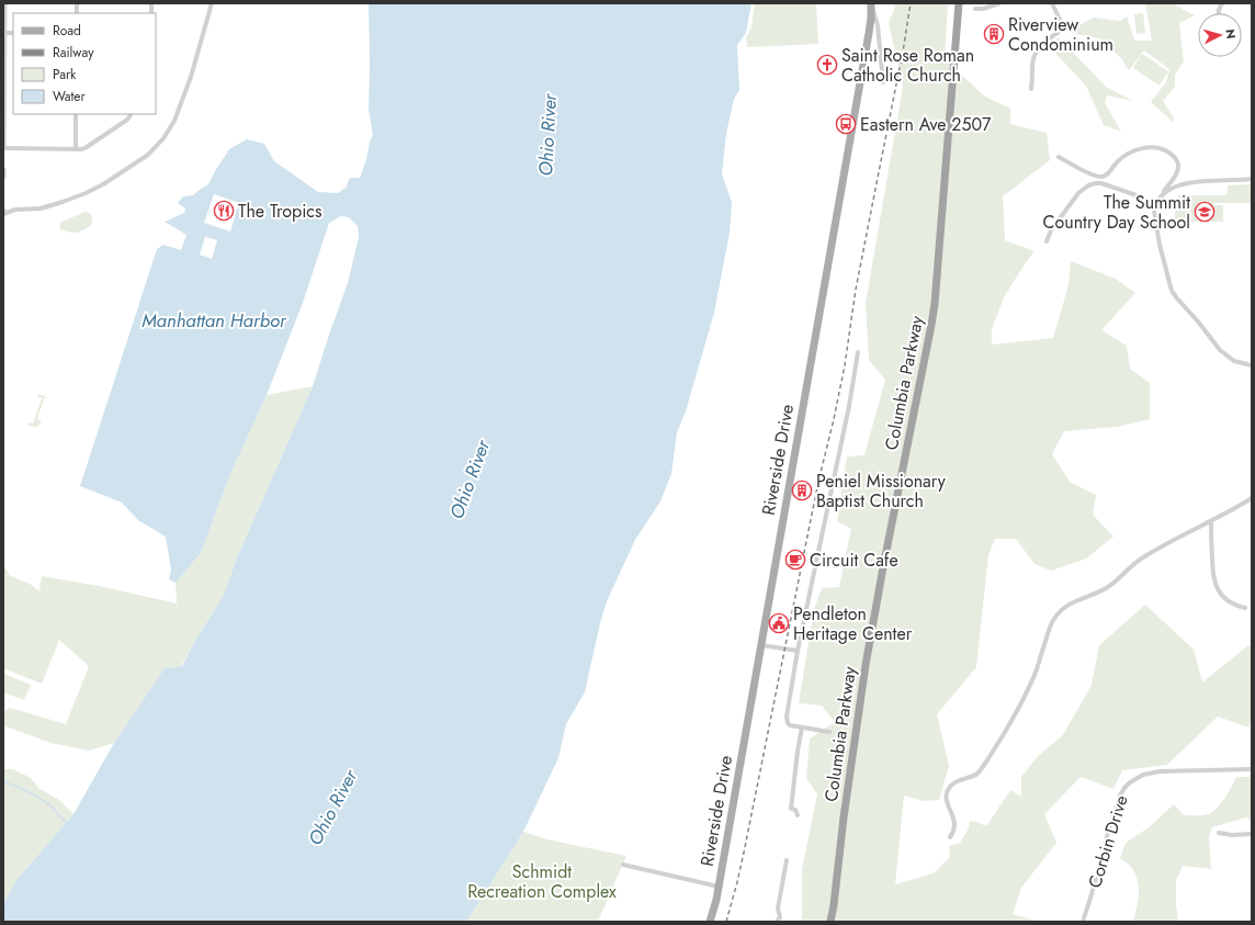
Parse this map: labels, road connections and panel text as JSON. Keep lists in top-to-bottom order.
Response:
{
  "streets": {
    "highway": ["Columbia Parkway"],
    "main road": ["Riverside Drive"],
    "street": ["Corbin Drive"]
  },
  "water": ["Ohio River", "Manhattan Harbor"],
  "parks": ["Schmidt Recreation Complex"],
  "places": {
    "building": ["Riverview Condominium", "Peniel Missionary Baptist Church"],
    "church": ["Saint Rose Roman Catholic Church"],
    "bus stop": ["Eastern Ave 2507"],
    "restaurant": ["The Tropics"],
    "school or university": ["The Summit Country Day School"],
    "cafe": ["Circuit Cafe"],
    "public building": ["Pendleton Heritage Center"]
  },
  "legend": [
    "Road",
    "Railway",
    "Park",
    "Water"
  ],
  "north": "right"
}
